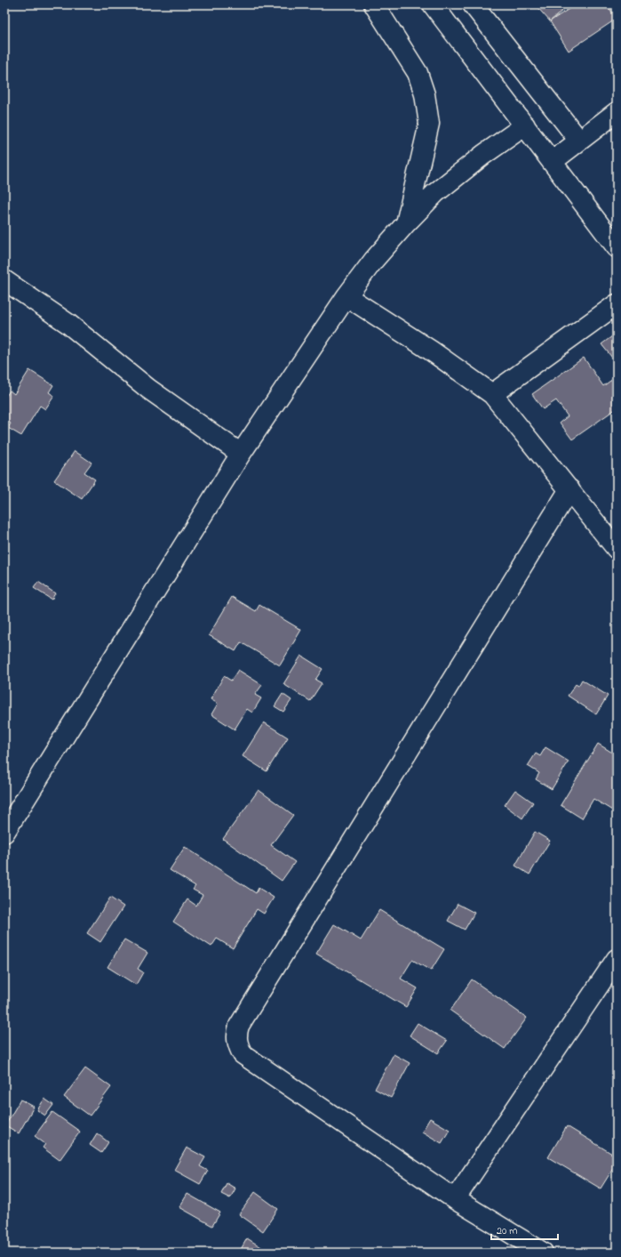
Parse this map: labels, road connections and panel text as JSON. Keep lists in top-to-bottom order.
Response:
{
  "scale_bar": "20 m"
}
